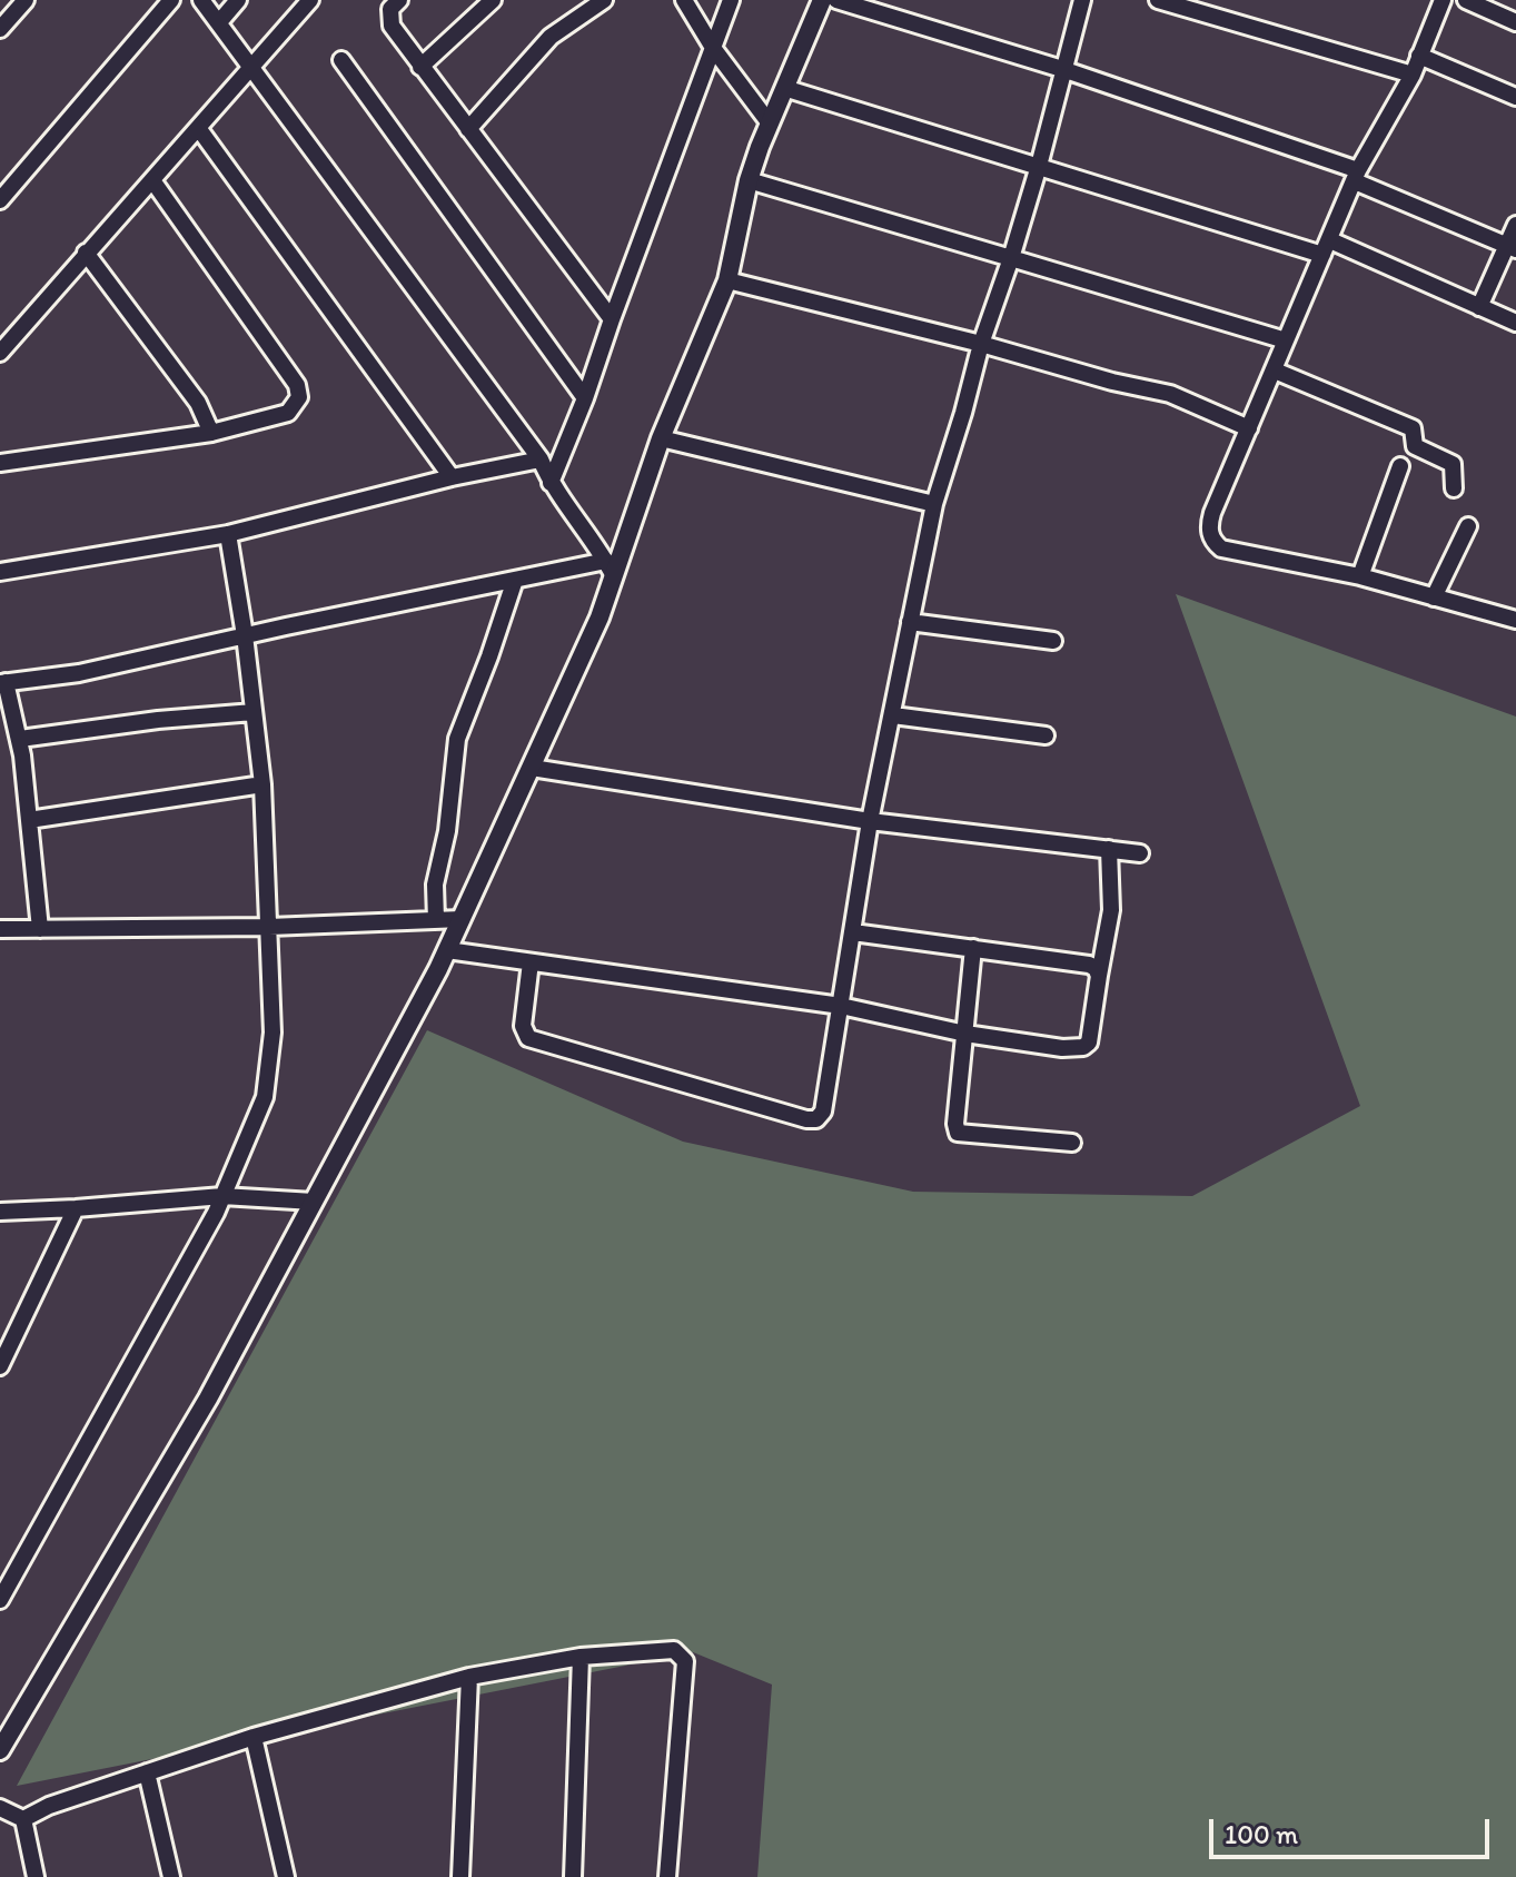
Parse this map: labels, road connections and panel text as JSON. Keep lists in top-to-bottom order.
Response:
{
  "scale_bar": "100 m"
}
